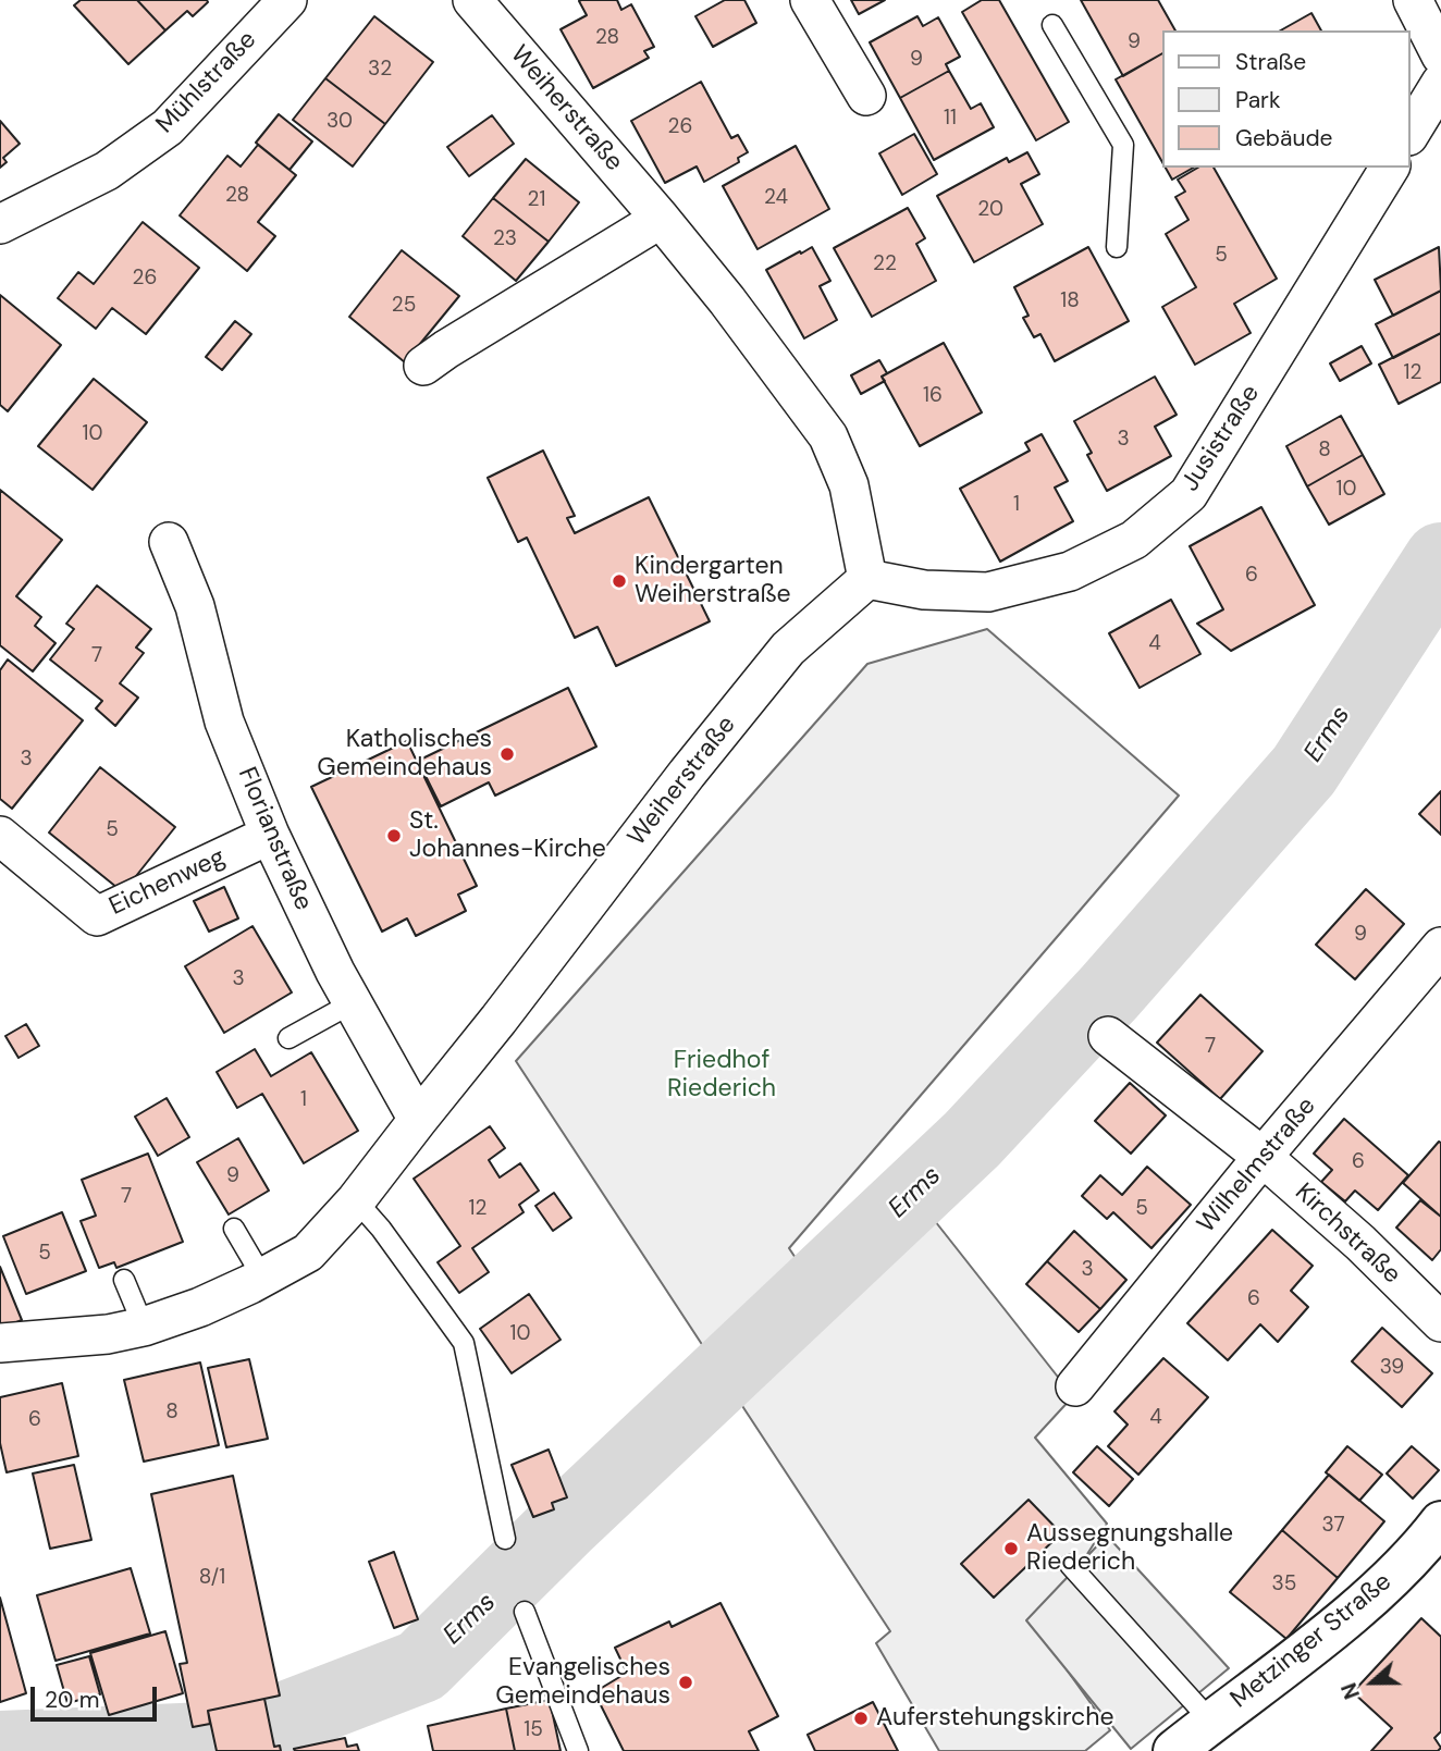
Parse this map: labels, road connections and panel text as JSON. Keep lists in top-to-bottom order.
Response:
{
  "streets": {
    "street": [
      "Mühlstraße",
      "Weiherstraße",
      "Jusistraße",
      "Florianstraße",
      "Eichenweg",
      "Wilhelmstraße",
      "Kirchstraße",
      "Metzinger Straße"
    ]
  },
  "crossings": [
    ["Weiherstraße", "Jusistraße"],
    ["Weiherstraße", "Florianstraße"],
    ["Florianstraße", "Eichenweg"],
    ["Wilhelmstraße", "Kirchstraße"]
  ],
  "water": ["Erms"],
  "parks": ["Friedhof Riederich"],
  "places": [
    "Kindergarten Weiherstraße",
    "Katholisches Gemeindehaus",
    "St. Johannes-Kirche",
    "Aussegnungshalle Riederich",
    "Evangelisches Gemeindehaus",
    "Auferstehungskirche"
  ],
  "house_numbers": [
    "28",
    "9",
    "9",
    "32",
    "11",
    "30",
    "26",
    "28",
    "24",
    "21",
    "20",
    "23",
    "5",
    "22",
    "26",
    "18",
    "25",
    "12",
    "16",
    "10",
    "3",
    "8",
    "10",
    "1",
    "6",
    "4",
    "7",
    "3",
    "5",
    "9",
    "3",
    "7",
    "1",
    "6",
    "9",
    "7",
    "12",
    "5",
    "5",
    "3",
    "6",
    "10",
    "39",
    "8",
    "4",
    "6",
    "37",
    "8/1",
    "35",
    "15"
  ],
  "legend": ["Straße", "Park", "Gebäude"],
  "scale_bar": "20 m",
  "north": "left"
}
